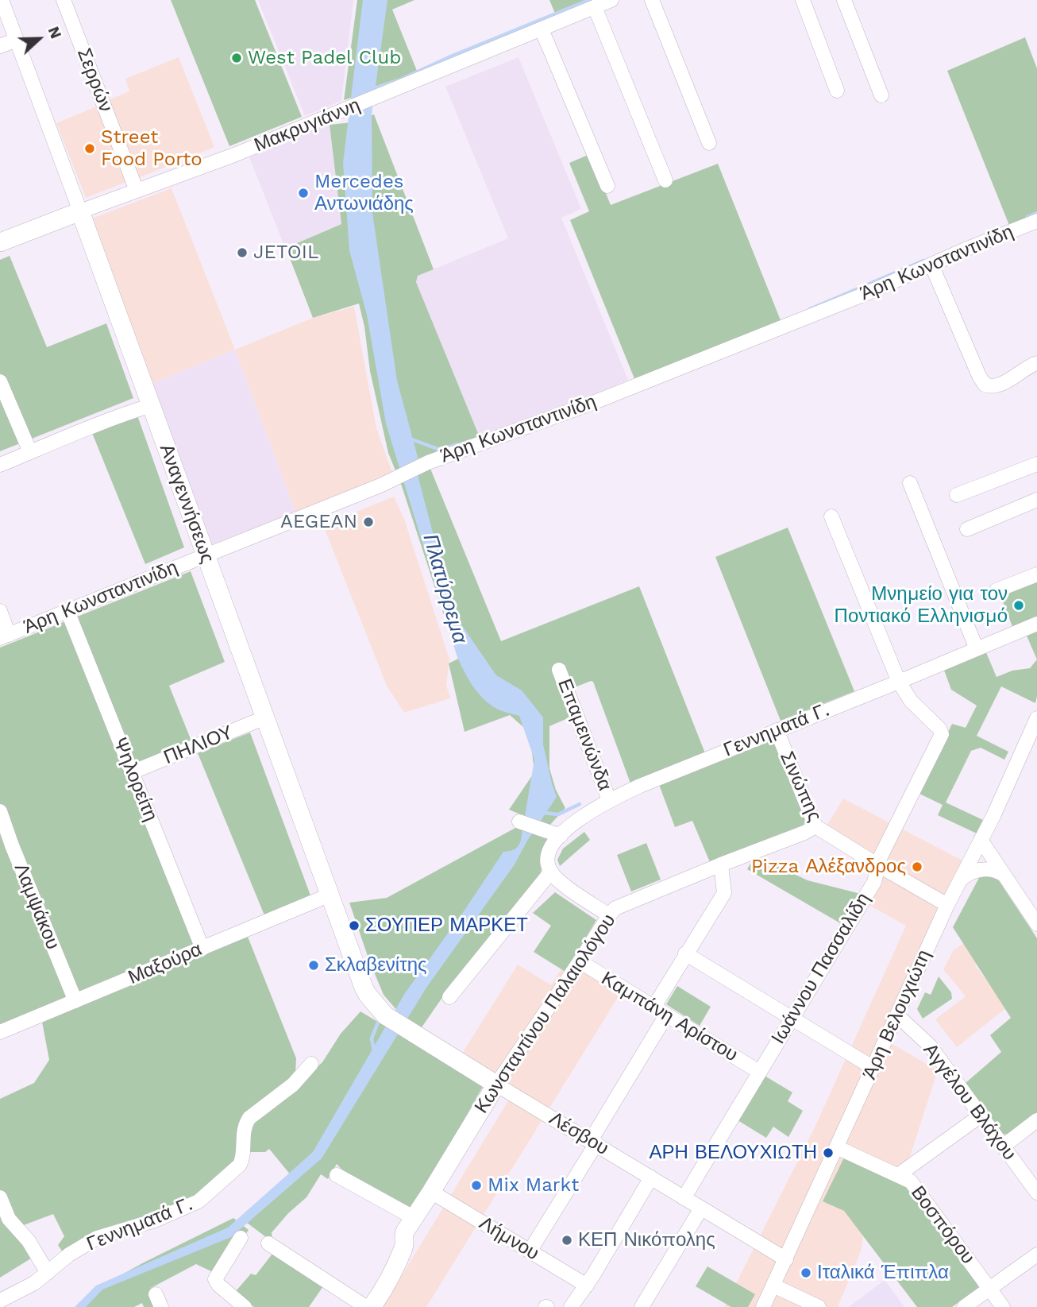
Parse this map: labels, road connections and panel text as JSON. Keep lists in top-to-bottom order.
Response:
{
  "streets": {
    "main road": [
      "Μακρυγιάννη",
      "Αναγεννήσεως",
      "Κωνσταντίνου Παλαιολόγου",
      "Λέσβου"
    ],
    "street": [
      "Σερρών",
      "Άρη Κωνσταντινίδη",
      "Γεννηματά Γ.",
      "Επαμεινώνδα",
      "ΠΗΛΙΟΥ",
      "Ψηλορείτη",
      "Σινώπης",
      "Λαμψάκου",
      "Μαξούρα",
      "Ιωάννου Πασσαλίδη",
      "Άρη Βελουχιώτη",
      "Καμπάνη Αρίστου",
      "Αγγέλου Βλάχου",
      "Βοσπόρου",
      "Λήμνου"
    ]
  },
  "crossings": [
    ["Σερρών", "Μακρυγιάννη"],
    ["Μακρυγιάννη", "Αναγεννήσεως"],
    ["Άρη Κωνσταντινίδη", "Αναγεννήσεως"],
    ["Άρη Κωνσταντινίδη", "Ψηλορείτη"],
    ["Αναγεννήσεως", "ΠΗΛΙΟΥ"],
    ["Αναγεννήσεως", "Μαξούρα"],
    ["Αναγεννήσεως", "Λέσβου"],
    ["Γεννηματά Γ.", "Επαμεινώνδα"],
    ["Γεννηματά Γ.", "Σινώπης"],
    ["Γεννηματά Γ.", "Ιωάννου Πασσαλίδη"],
    ["ΠΗΛΙΟΥ", "Ψηλορείτη"],
    ["Ψηλορείτη", "Μαξούρα"],
    ["Σινώπης", "Ιωάννου Πασσαλίδη"],
    ["Σινώπης", "Κωνσταντίνου Παλαιολόγου"],
    ["Σινώπης", "Άρη Βελουχιώτη"],
    ["Λαμψάκου", "Μαξούρα"],
    ["Ιωάννου Πασσαλίδη", "Καμπάνη Αρίστου"],
    ["Ιωάννου Πασσαλίδη", "Λέσβου"],
    ["Κωνσταντίνου Παλαιολόγου", "Καμπάνη Αρίστου"],
    ["Κωνσταντίνου Παλαιολόγου", "Λέσβου"],
    ["Κωνσταντίνου Παλαιολόγου", "Λήμνου"],
    ["Άρη Βελουχιώτη", "Αγγέλου Βλάχου"],
    ["Άρη Βελουχιώτη", "Λέσβου"],
    ["Άρη Βελουχιώτη", "Βοσπόρου"]
  ],
  "water": ["Πλατύρρεμα"],
  "places": [
    "West Padel Club",
    "Street Food Porto",
    "Mercedes Αντωνιάδης",
    "JETOIL",
    "AEGEAN",
    "Μνημείο για τον Ποντιακό Ελληνισμό",
    "Pizza Αλέξανδρος",
    "ΣΟΥΠΕΡ ΜΑΡΚΕΤ",
    "Σκλαβενίτης",
    "ΑΡΗ ΒΕΛΟΥΧΙΩΤΗ",
    "Mix Markt",
    "ΚΕΠ Νικόπολης",
    "Ιταλικά Έπιπλα"
  ],
  "north": "right"
}
